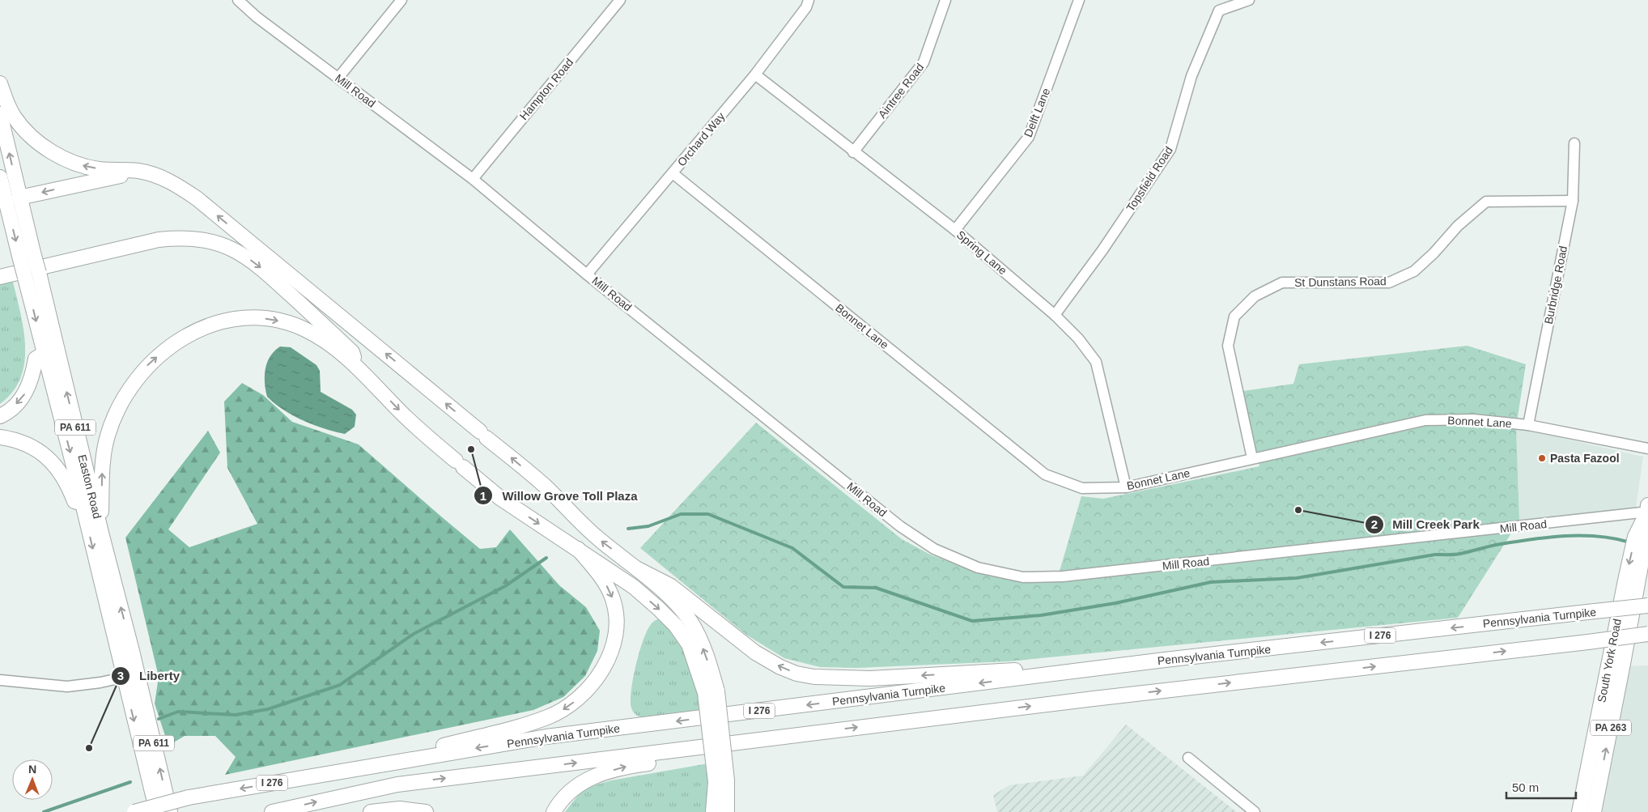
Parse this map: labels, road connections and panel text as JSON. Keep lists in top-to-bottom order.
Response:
{
  "streets": {
    "highway": [
      "PA 611",
      "Easton Road",
      "Pennsylvania Turnpike",
      "I 276",
      "South York Road",
      "PA 263"
    ],
    "street": [
      "Hampton Road",
      "Mill Road",
      "Aintree Road",
      "Delft Lane",
      "Orchard Way",
      "Topsfield Road",
      "Spring Lane",
      "St Dunstans Road",
      "Burbridge Road",
      "Bonnet Lane"
    ]
  },
  "crossings": [
    ["Hampton Road", "Mill Road"],
    ["Mill Road", "Orchard Way"],
    ["Mill Road", "South York Road"],
    ["Aintree Road", "Spring Lane"],
    ["Delft Lane", "Spring Lane"],
    ["Orchard Way", "Spring Lane"],
    ["Orchard Way", "Bonnet Lane"],
    ["Topsfield Road", "Spring Lane"],
    ["Spring Lane", "Bonnet Lane"],
    ["St Dunstans Road", "Burbridge Road"],
    ["St Dunstans Road", "Bonnet Lane"],
    ["Burbridge Road", "Bonnet Lane"]
  ],
  "places": [
    "Willow Grove Toll Plaza",
    "Pasta Fazool",
    "Mill Creek Park",
    "Liberty"
  ],
  "scale_bar": "50 m",
  "north": "top"
}
